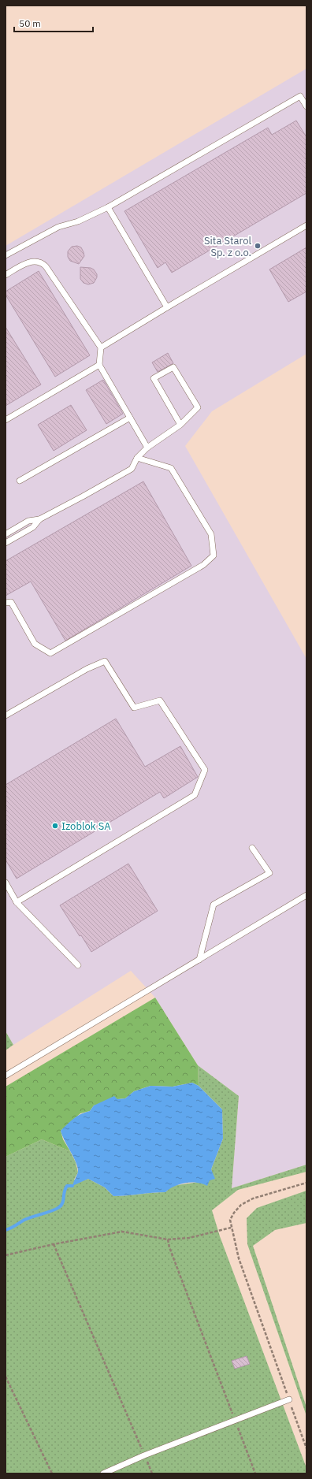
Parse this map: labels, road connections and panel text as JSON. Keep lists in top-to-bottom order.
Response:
{
  "places": ["Sita Starol Sp. z o.o.", "Izoblok SA"],
  "scale_bar": "50 m"
}
